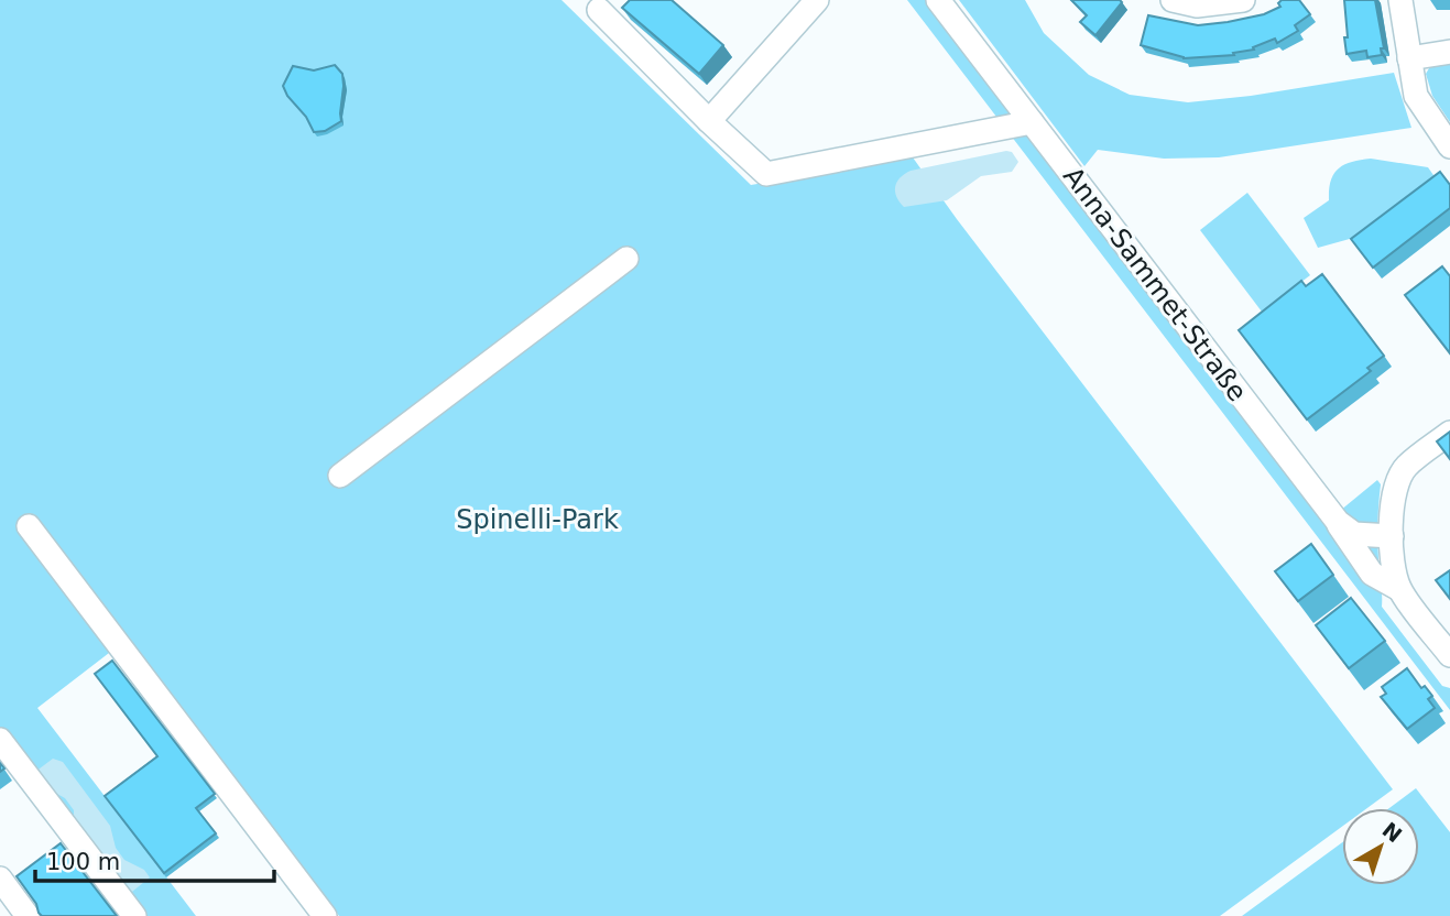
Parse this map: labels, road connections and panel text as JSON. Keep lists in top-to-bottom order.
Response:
{
  "streets": {
    "street": ["Anna-Sammet-Straße"]
  },
  "parks": ["Spinelli-Park"],
  "scale_bar": "100 m",
  "north": "top right"
}
